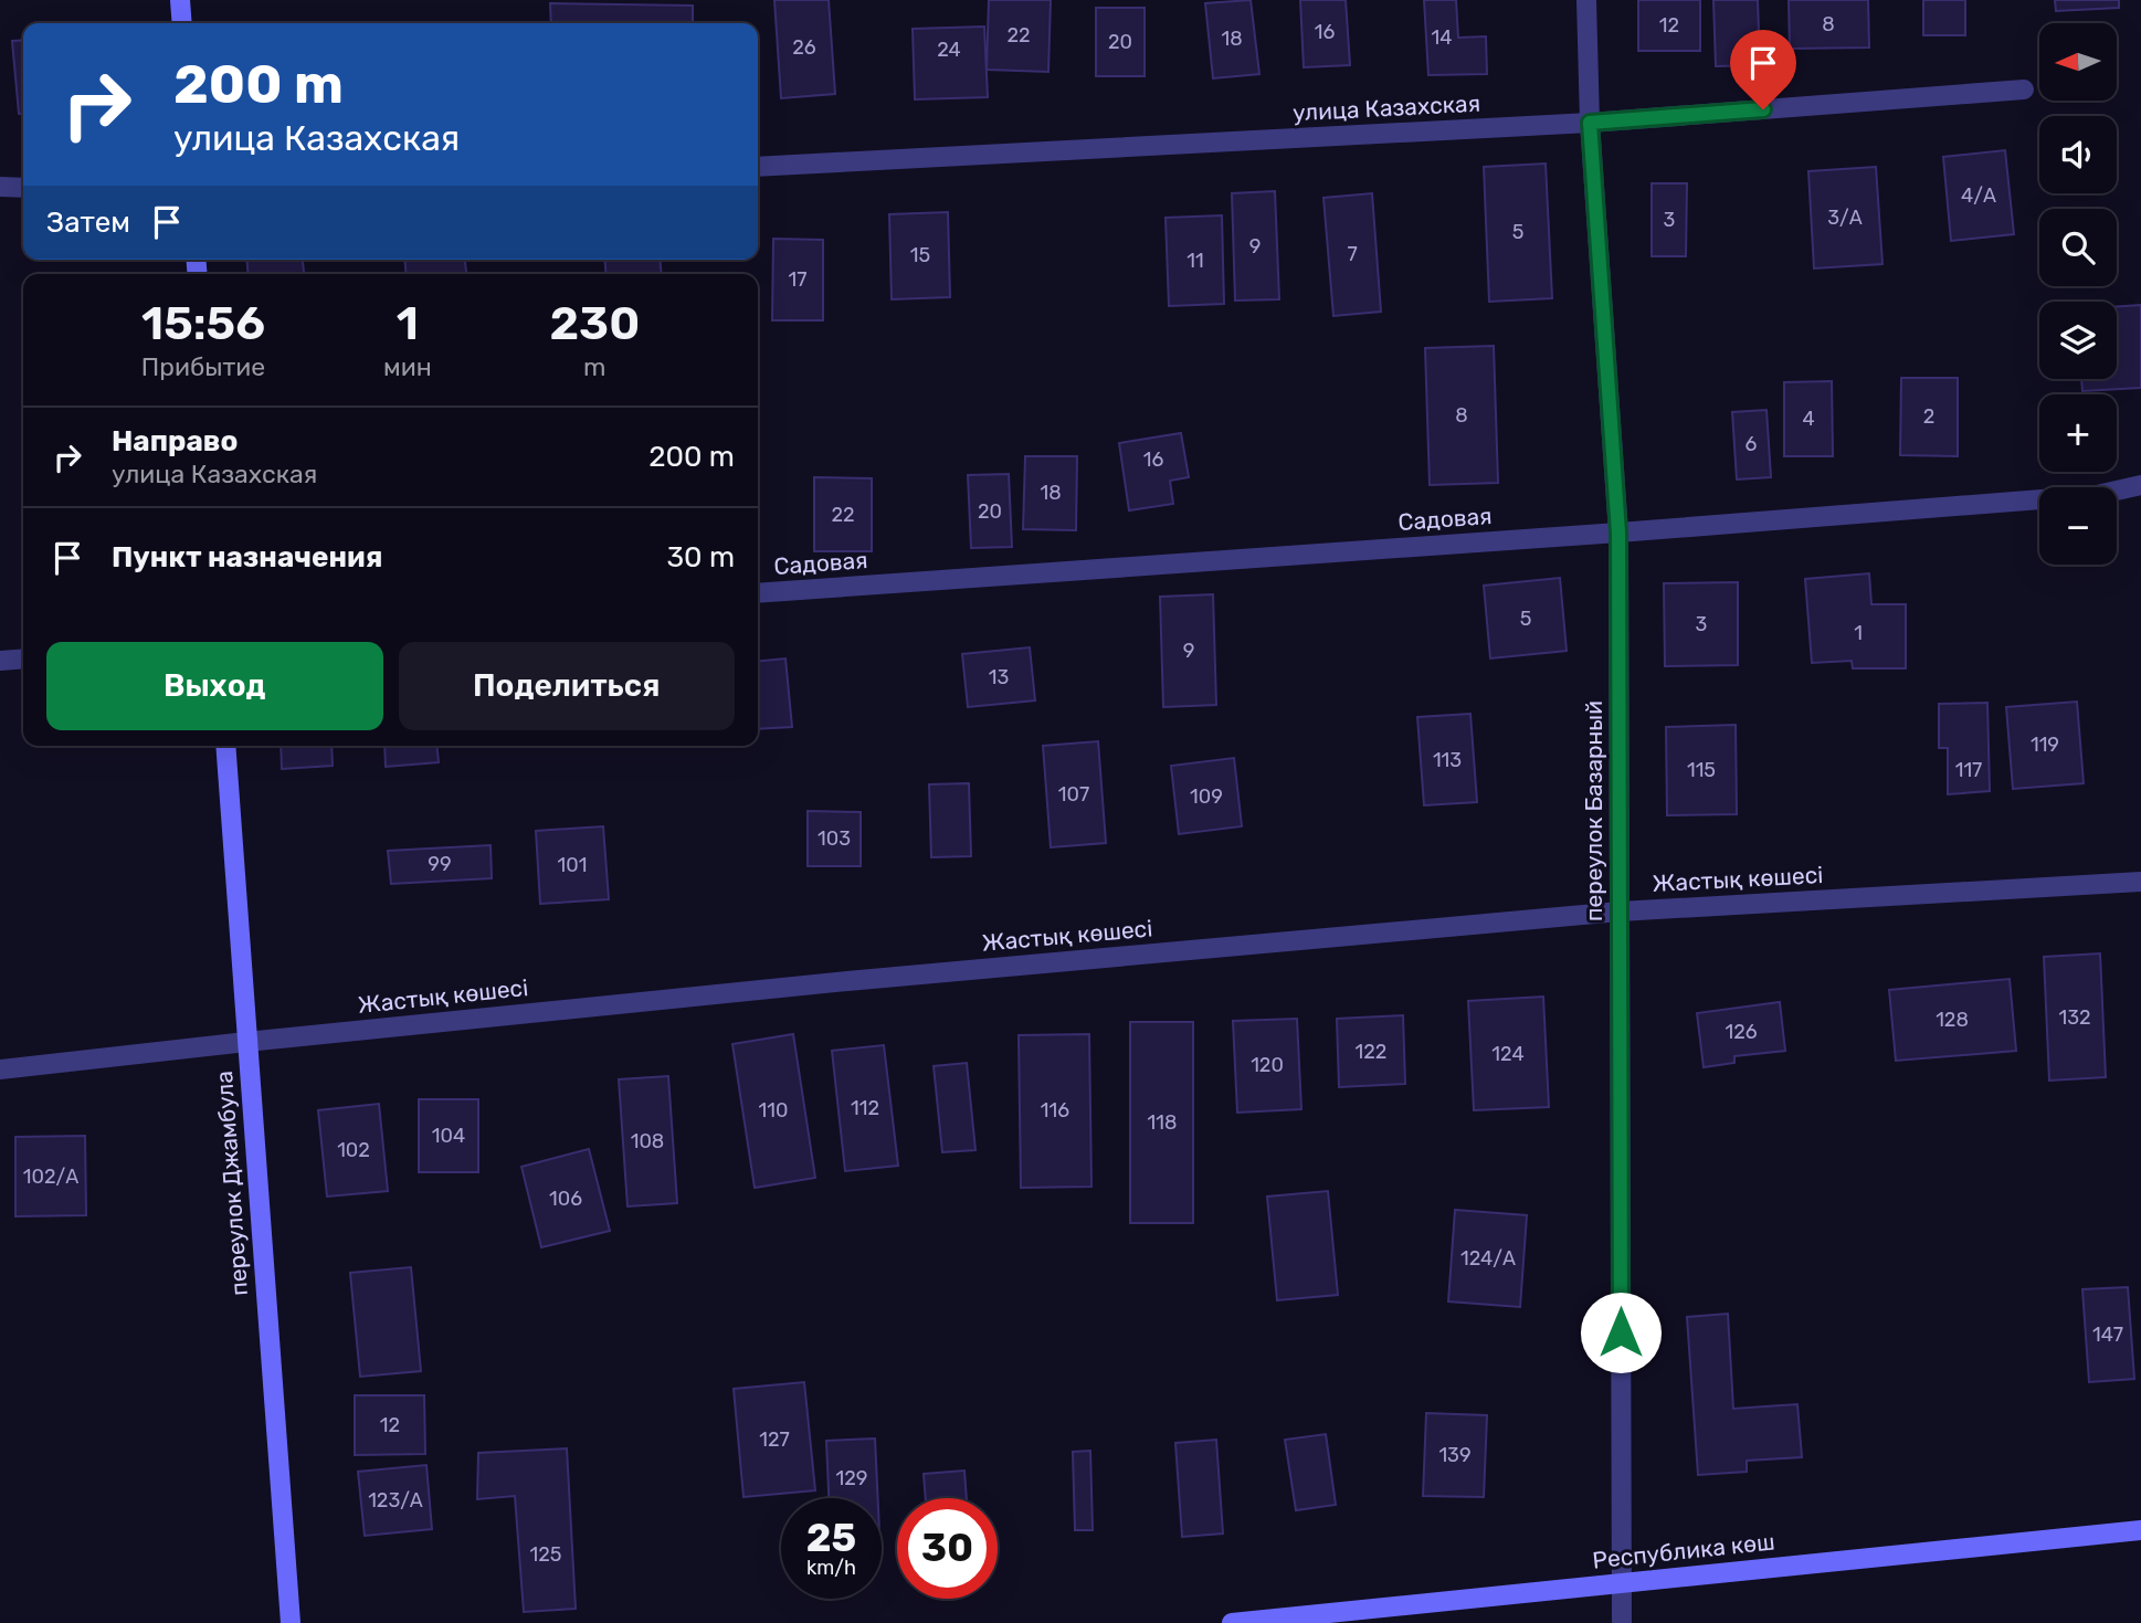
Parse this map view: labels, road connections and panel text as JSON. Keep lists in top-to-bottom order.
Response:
{
  "streets": {
    "street": [
      "улица Казахская",
      "Садовая",
      "переулок Базарный",
      "Жастық көшесі",
      "переулок Джамбула",
      "Республика көш"
    ]
  },
  "crossings": [
    ["улица Казахская", "переулок Базарный"],
    ["Садовая", "переулок Базарный"],
    ["переулок Базарный", "Жастық көшесі"],
    ["переулок Базарный", "Республика көш"],
    ["Жастық көшесі", "переулок Джамбула"]
  ],
  "house_numbers": [
    "8",
    "12",
    "16",
    "22",
    "14",
    "18",
    "20",
    "26",
    "24",
    "4/А",
    "3/А",
    "3",
    "5",
    "9",
    "7",
    "15",
    "11",
    "17",
    "8",
    "2",
    "4",
    "6",
    "16",
    "18",
    "20",
    "22",
    "5",
    "3",
    "1",
    "9",
    "13",
    "119",
    "113",
    "115",
    "117",
    "107",
    "109",
    "103",
    "99",
    "101",
    "132",
    "128",
    "126",
    "122",
    "124",
    "120",
    "112",
    "110",
    "116",
    "118",
    "104",
    "108",
    "102",
    "102/А",
    "106",
    "124/А",
    "147",
    "12",
    "127",
    "139",
    "129",
    "123/А",
    "125"
  ],
  "north": "left",
  "page": {
    "map_buttons": ["+", "−"],
    "turn": ["200 m", "улица Казахская"],
    "then": "Затем",
    "eta": [
      "15:56",
      "Прибытие",
      "1",
      "мин",
      "230",
      "m"
    ],
    "list": [
      {
        "name": "Направо",
        "note": "улица Казахская",
        "value": "200 m"
      },
      {
        "name": "Пункт назначения",
        "value": "30 m"
      }
    ],
    "buttons": ["Выход", "Поделиться"],
    "speed": "25 km/h",
    "limit": "30"
  }
}
